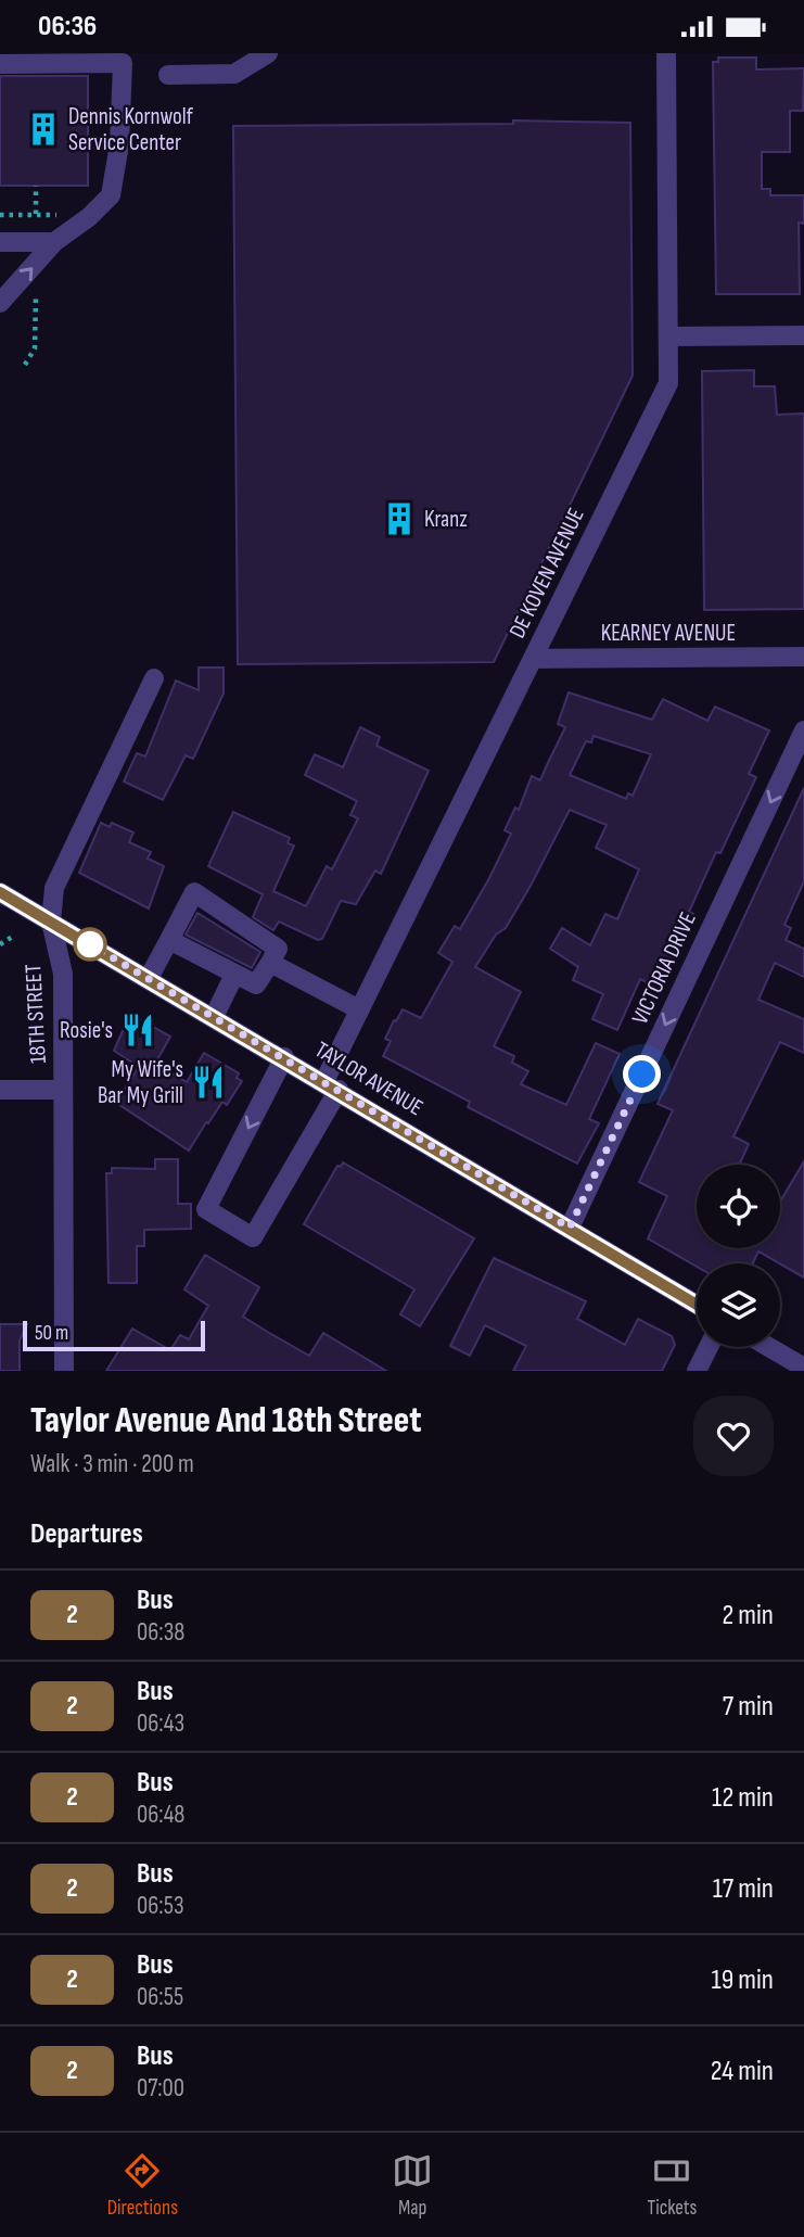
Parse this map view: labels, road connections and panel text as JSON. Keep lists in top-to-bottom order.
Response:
{
  "streets": {
    "street": [
      "DE KOVEN AVENUE",
      "KEARNEY AVENUE",
      "VICTORIA DRIVE",
      "18TH STREET",
      "TAYLOR AVENUE"
    ]
  },
  "crossings": [
    ["DE KOVEN AVENUE", "KEARNEY AVENUE"],
    ["DE KOVEN AVENUE", "TAYLOR AVENUE"],
    ["VICTORIA DRIVE", "TAYLOR AVENUE"],
    ["18TH STREET", "TAYLOR AVENUE"]
  ],
  "one_way": ["VICTORIA DRIVE"],
  "places": {
    "building": ["Dennis Kornwolf Service Center", "Kranz"],
    "restaurant": ["Rosie's", "My Wife's Bar My Grill"]
  },
  "lines": ["bus line 2"],
  "scale_bar": "50 m",
  "page": {
    "status": "06:36",
    "scale": "50 m",
    "heading": [
      ["Taylor Avenue And 18th Street", "Walk · 3 min · 200 m"],
      "Departures"
    ],
    "list": [
      {
        "mark": "2",
        "name": "Bus",
        "note": "06:38",
        "value": "2 min"
      },
      {
        "mark": "2",
        "name": "Bus",
        "note": "06:43",
        "value": "7 min"
      },
      {
        "mark": "2",
        "name": "Bus",
        "note": "06:48",
        "value": "12 min"
      },
      {
        "mark": "2",
        "name": "Bus",
        "note": "06:53",
        "value": "17 min"
      },
      {
        "mark": "2",
        "name": "Bus",
        "note": "06:55",
        "value": "19 min"
      },
      {
        "mark": "2",
        "name": "Bus",
        "note": "07:00",
        "value": "24 min"
      }
    ],
    "tabs": ["Directions", "Map", "Tickets"]
  }
}
